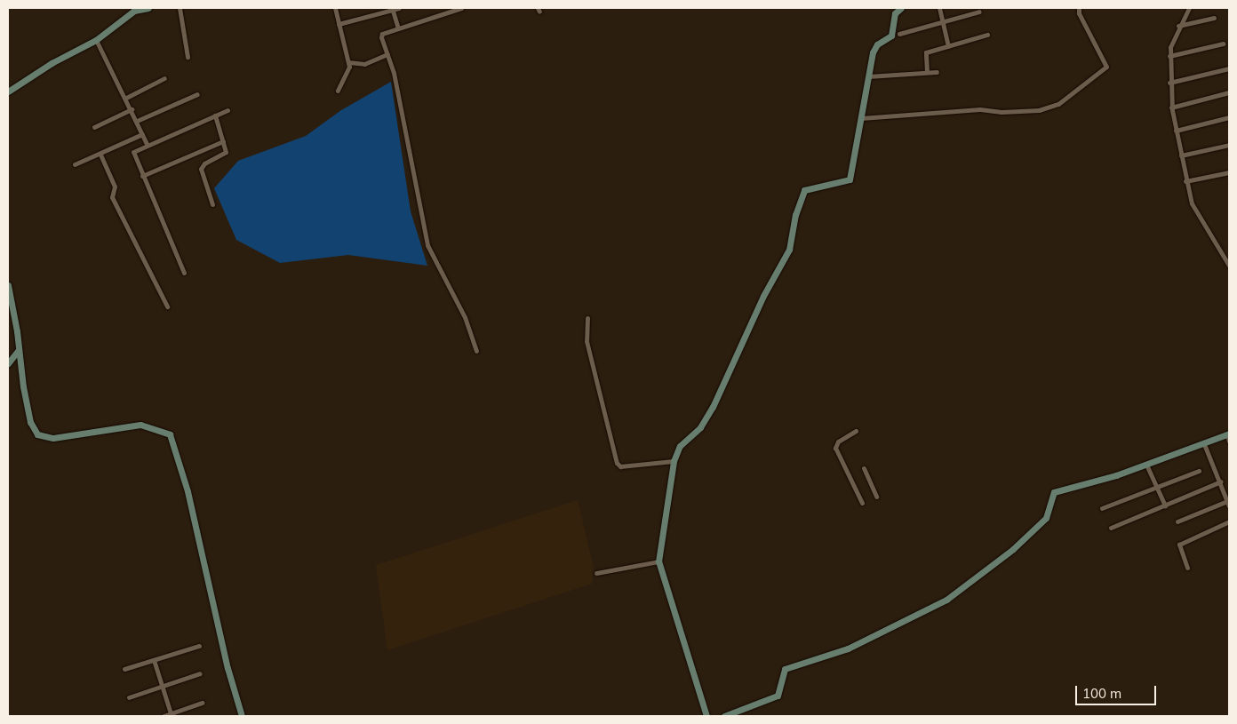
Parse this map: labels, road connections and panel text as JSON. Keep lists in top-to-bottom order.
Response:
{
  "scale_bar": "100 m"
}
